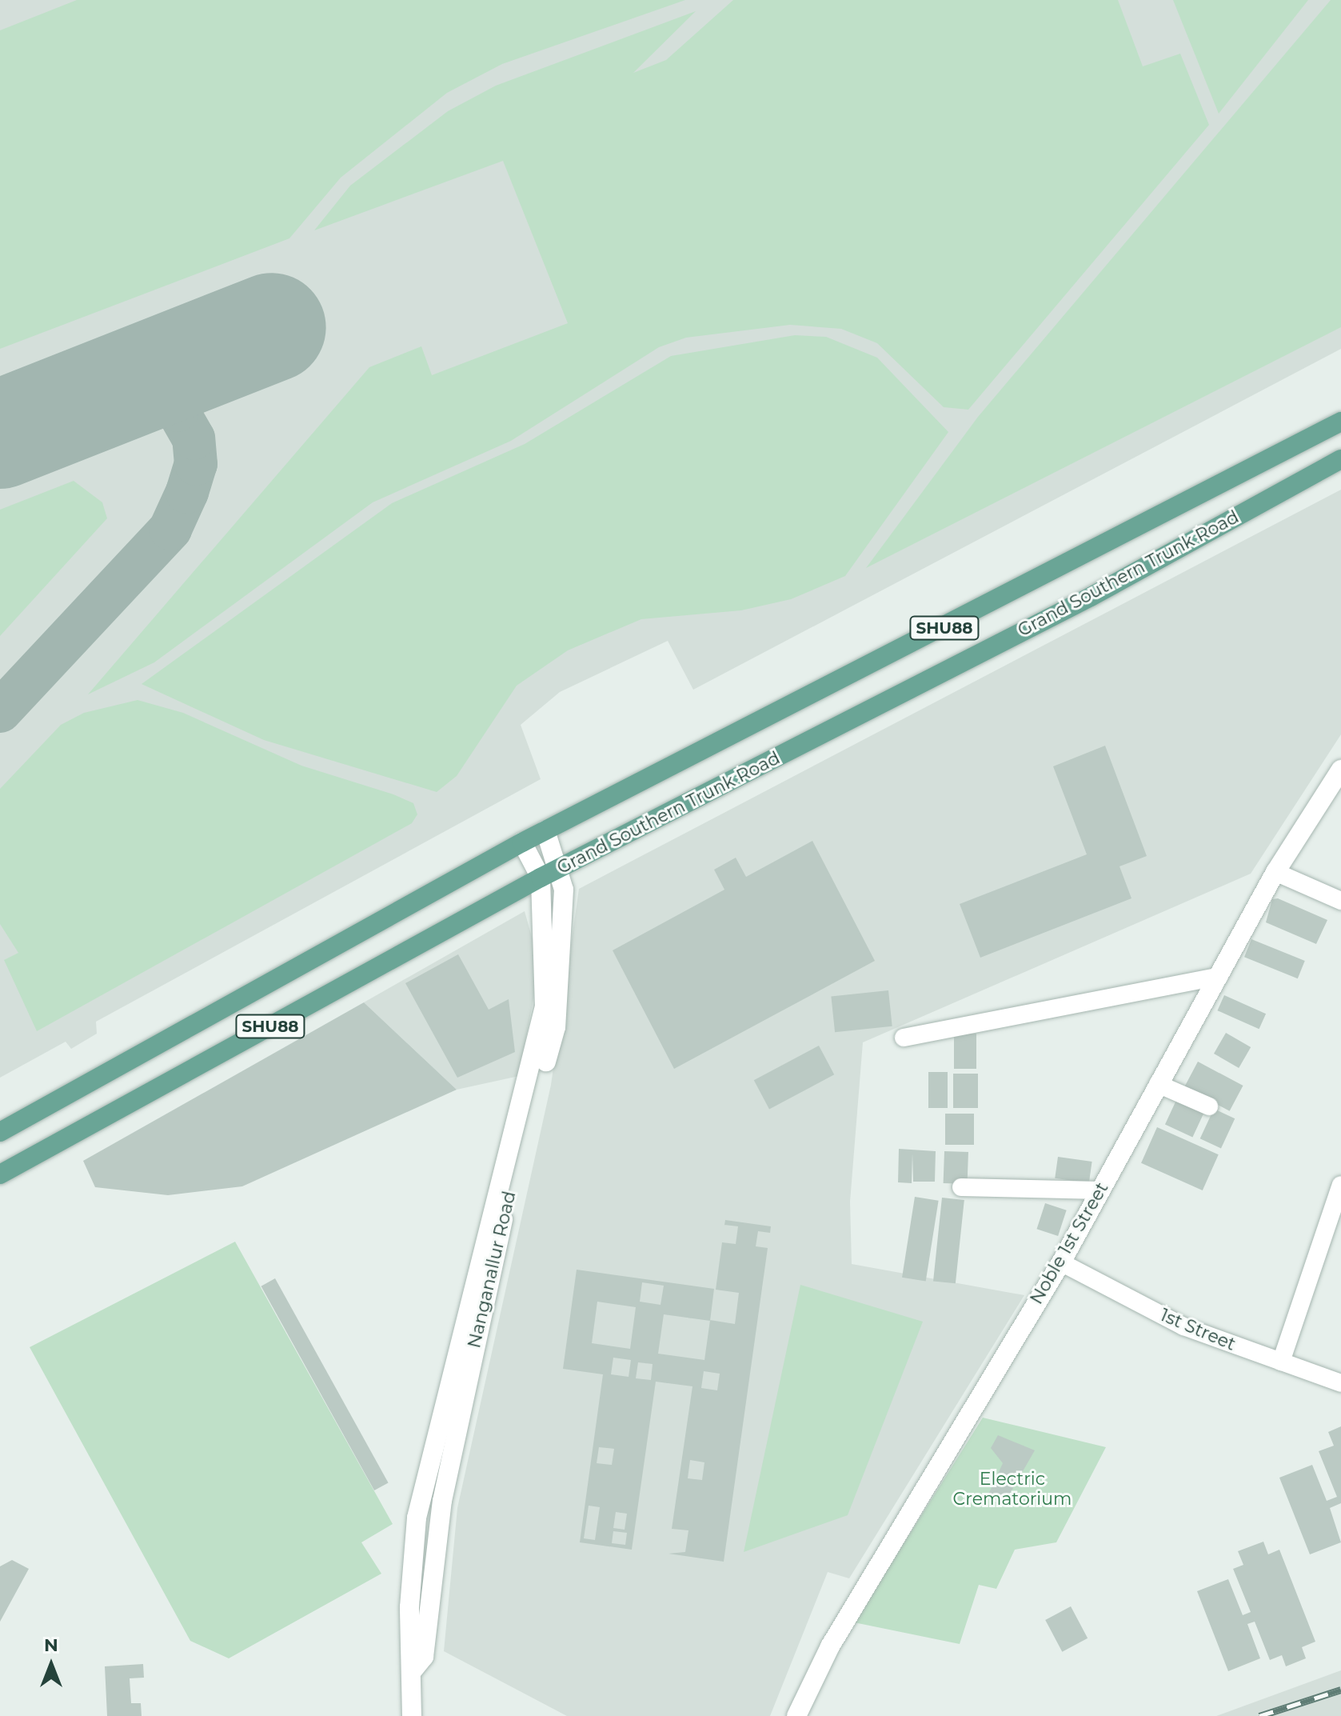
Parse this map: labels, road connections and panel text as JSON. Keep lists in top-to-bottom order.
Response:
{
  "streets": {
    "main road": ["Grand Southern Trunk Road", "SHU88"],
    "street": ["Noble 1st Street", "Nanganallur Road", "1st Street"]
  },
  "crossings": [
    ["Grand Southern Trunk Road", "Nanganallur Road"],
    ["Noble 1st Street", "1st Street"]
  ],
  "parks": ["Electric Crematorium"],
  "north": "top"
}
